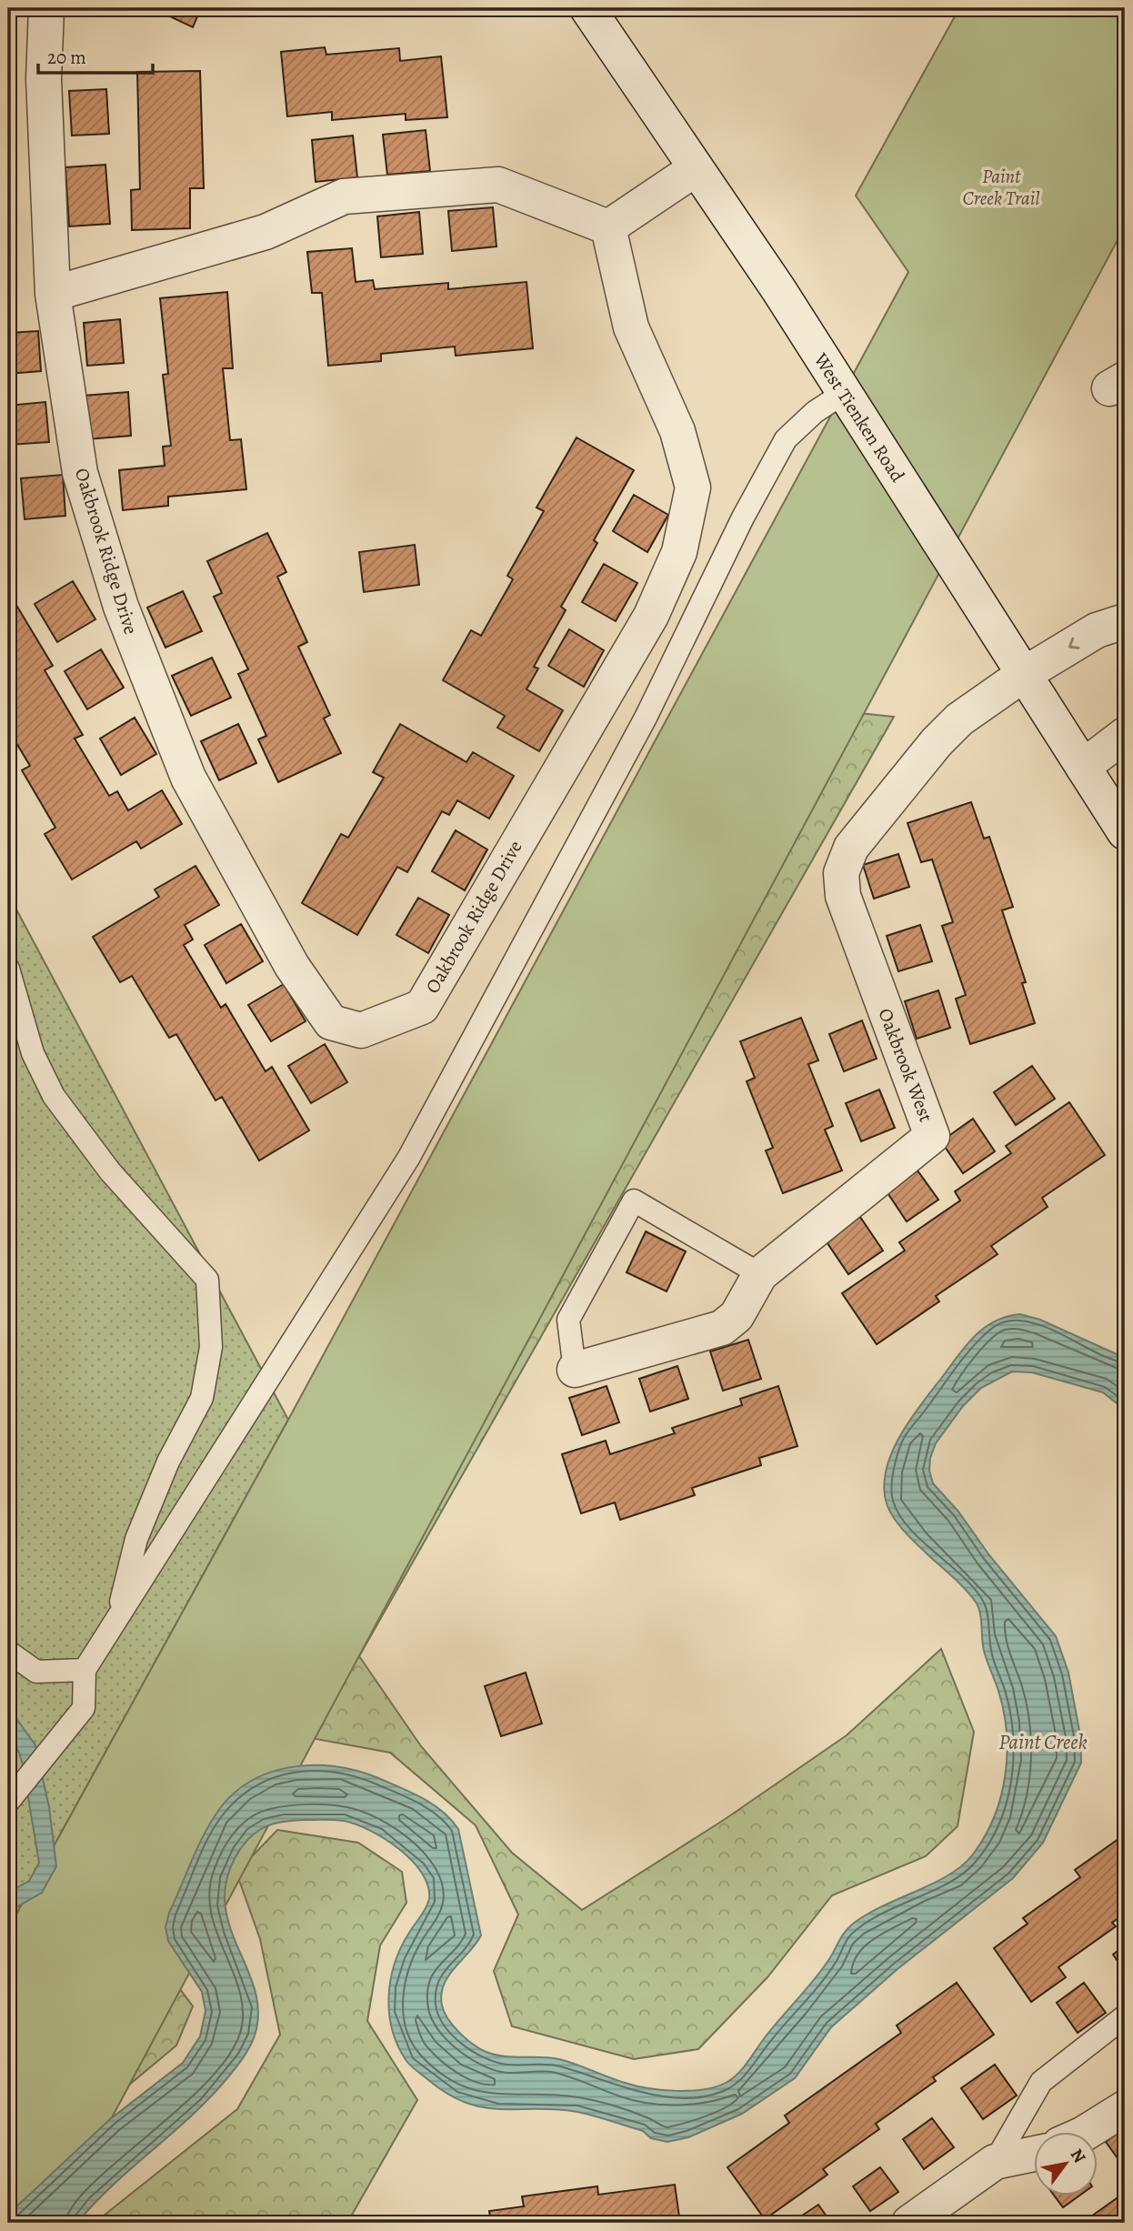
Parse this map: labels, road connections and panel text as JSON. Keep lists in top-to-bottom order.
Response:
{
  "streets": {
    "street": ["West Tienken Road", "Oakbrook Ridge Drive", "Oakbrook West"]
  },
  "crossings": [
    ["West Tienken Road", "Oakbrook West"]
  ],
  "water": ["Paint Creek"],
  "parks": ["Paint Creek Trail"],
  "scale_bar": "20 m",
  "north": "top right"
}
